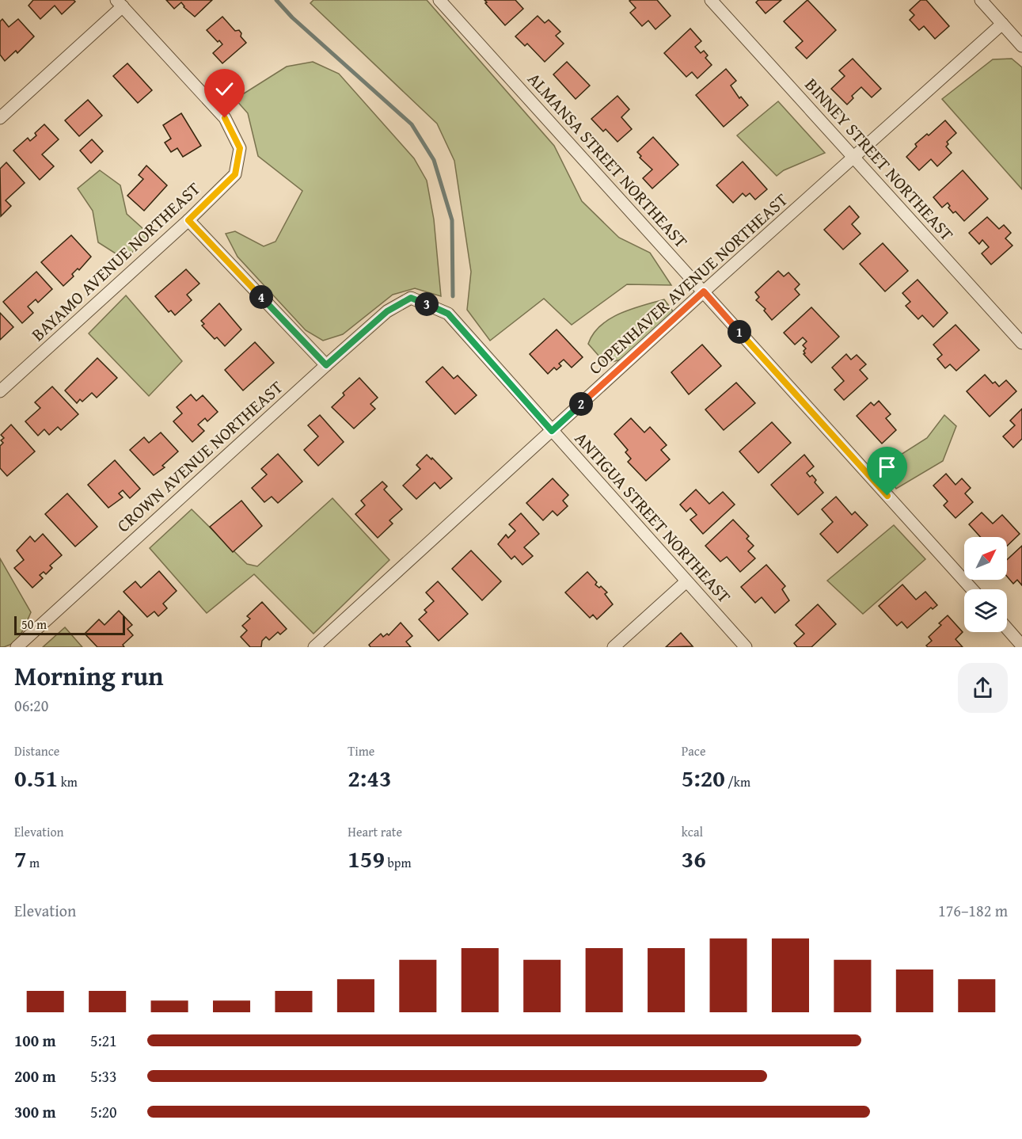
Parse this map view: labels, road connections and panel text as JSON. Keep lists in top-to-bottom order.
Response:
{
  "streets": {
    "street": [
      "BINNEY STREET NORTHEAST",
      "ALMANSA STREET NORTHEAST",
      "BAYAMO AVENUE NORTHEAST",
      "COPENHAVER AVENUE NORTHEAST",
      "CROWN AVENUE NORTHEAST",
      "ANTIGUA STREET NORTHEAST"
    ]
  },
  "crossings": [
    ["BINNEY STREET NORTHEAST", "COPENHAVER AVENUE NORTHEAST"],
    ["ALMANSA STREET NORTHEAST", "COPENHAVER AVENUE NORTHEAST"],
    ["COPENHAVER AVENUE NORTHEAST", "ANTIGUA STREET NORTHEAST"],
    ["CROWN AVENUE NORTHEAST", "ANTIGUA STREET NORTHEAST"]
  ],
  "scale_bar": "50 m",
  "north": "top right",
  "page": {
    "pins": [
      "4",
      "3",
      "1",
      "2"
    ],
    "scale": "50 m",
    "heading": ["Morning run", "06:20"],
    "stats": [
      ["Distance", "0.51 km"],
      ["Time", "2:43"],
      ["Pace", "5:20 /km"],
      ["Elevation", "7 m"],
      ["Heart rate", "159 bpm"],
      ["kcal", "36"]
    ],
    "chart": ["Elevation", "176–182 m"],
    "list": [
      {
        "name": "100 m",
        "note": "5:21"
      },
      {
        "name": "200 m",
        "note": "5:33"
      },
      {
        "name": "300 m",
        "note": "5:20"
      }
    ]
  }
}
